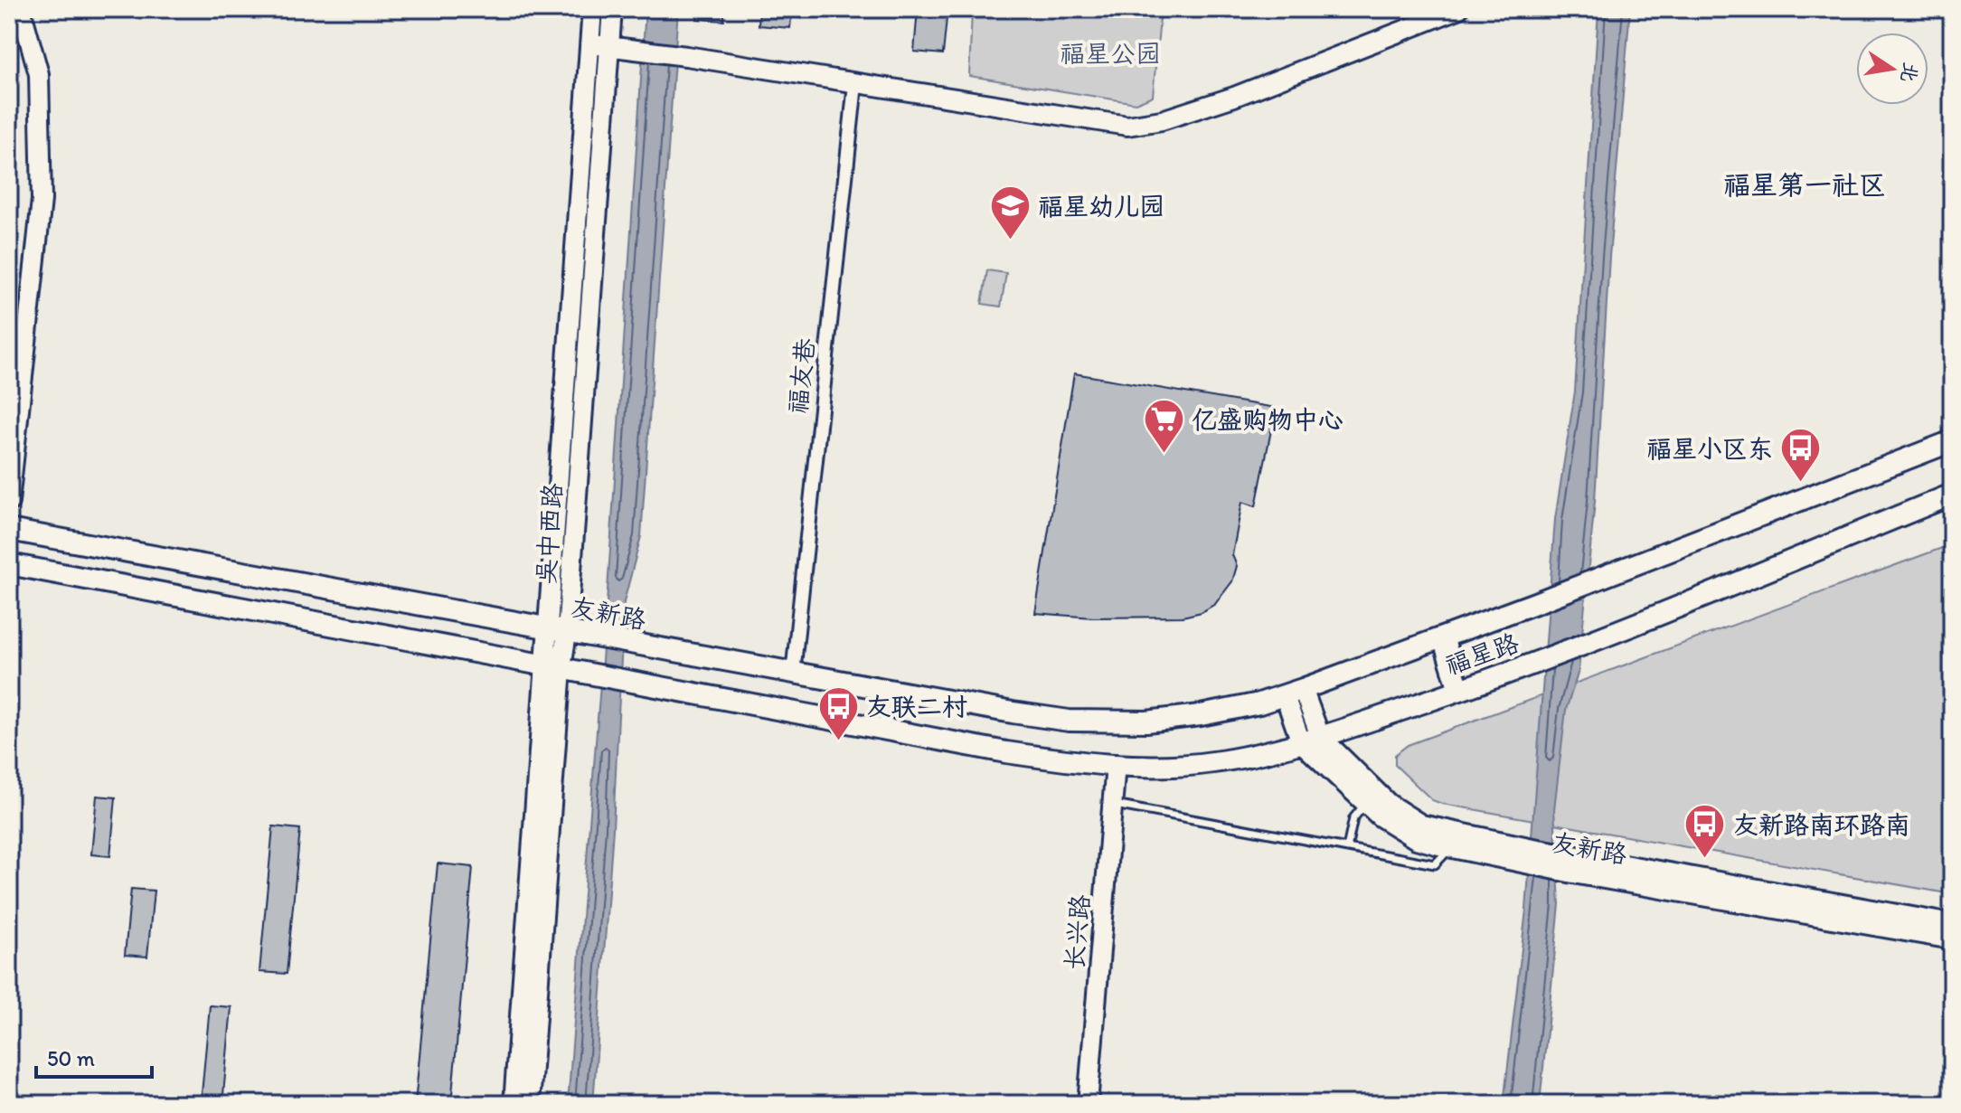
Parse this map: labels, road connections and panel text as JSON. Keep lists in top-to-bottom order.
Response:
{
  "streets": {
    "main road": [
      "吴中西路",
      "友新路",
      "福星路",
      "长兴路"
    ],
    "street": ["福友巷"]
  },
  "crossings": [
    ["福友巷", "友新路"],
    ["吴中西路", "友新路"],
    ["吴中西路", "福星路"],
    ["友新路", "福星路"],
    ["福星路", "长兴路"]
  ],
  "districts": ["福星第一社区"],
  "parks": ["福星公园"],
  "places": {
    "school or university": ["福星幼儿园"],
    "supermarket": ["亿盛购物中心"],
    "bus stop": ["福星小区东", "友联二村", "友新路南环路南"]
  },
  "scale_bar": "50 m",
  "north": "right"
}
